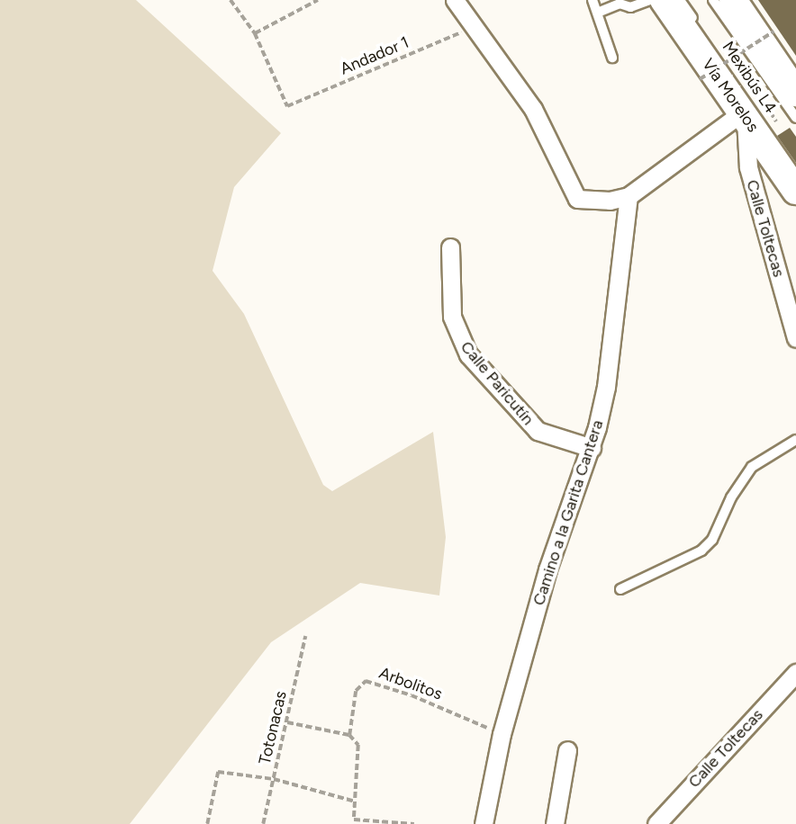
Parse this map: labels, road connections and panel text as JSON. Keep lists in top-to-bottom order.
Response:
{
  "streets": {
    "main road": ["Vía Morelos"],
    "street": ["Calle Toltecas", "Calle Paricutín", "Camino a la Garita Cantera"],
    "lane": ["Mexibús L4"],
    "path": ["Andador 1", "Arbolitos", "Totonacas"]
  },
  "crossings": [
    ["Vía Morelos", "Calle Toltecas"],
    ["Calle Paricutín", "Camino a la Garita Cantera"],
    ["Camino a la Garita Cantera", "Arbolitos"]
  ]
}
